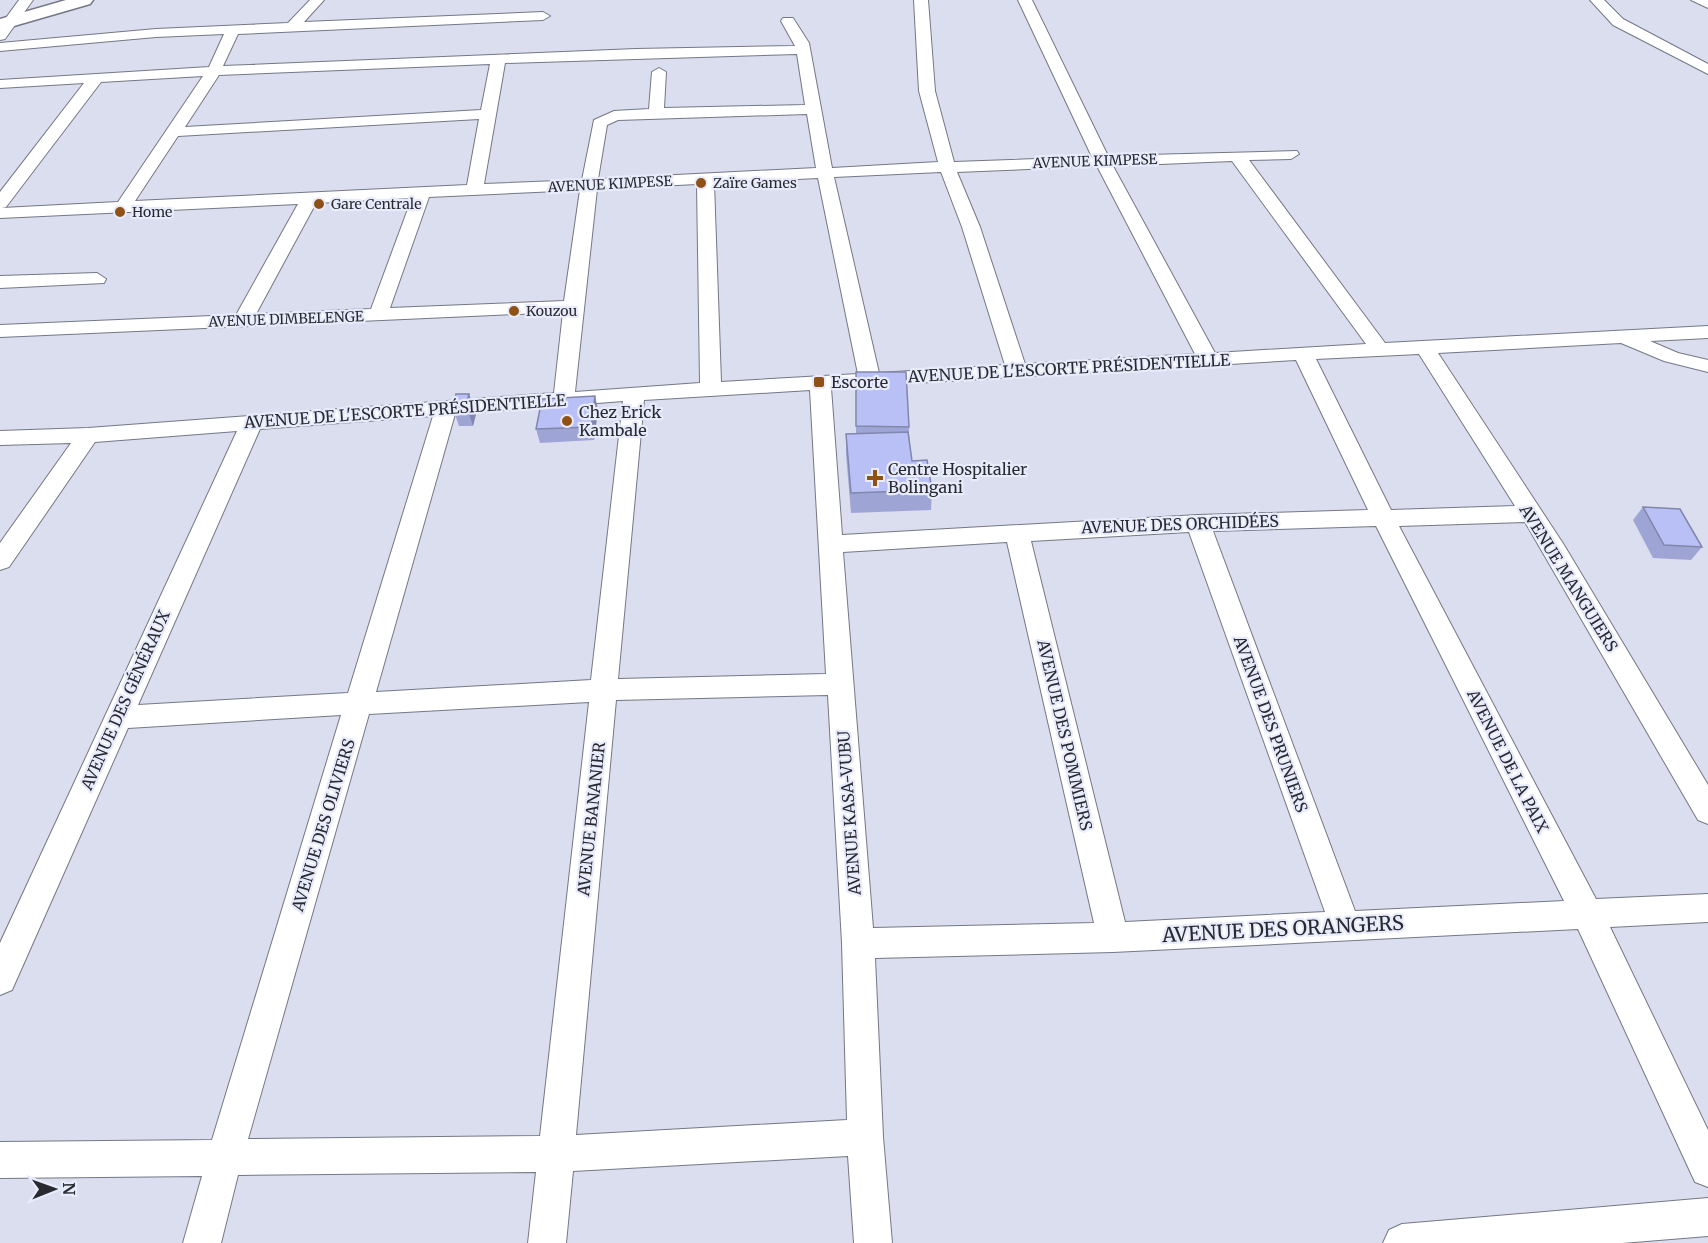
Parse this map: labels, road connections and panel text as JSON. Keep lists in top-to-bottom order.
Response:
{
  "streets": {
    "street": [
      "AVENUE KIMPESE",
      "AVENUE DIMBELENGE",
      "AVENUE DE L'ESCORTE PRÉSIDENTIELLE",
      "AVENUE DES ORCHIDÉES",
      "AVENUE MANGUIERS",
      "AVENUE DES GÉNÉRAUX",
      "AVENUE DES PRUNIERS",
      "AVENUE DES POMMIERS",
      "AVENUE DE LA PAIX",
      "AVENUE KASA-VUBU",
      "AVENUE BANANIER",
      "AVENUE DES OLIVIERS",
      "AVENUE DES ORANGERS"
    ]
  },
  "crossings": [
    ["AVENUE DE L'ESCORTE PRÉSIDENTIELLE", "AVENUE MANGUIERS"],
    ["AVENUE DE L'ESCORTE PRÉSIDENTIELLE", "AVENUE DES GÉNÉRAUX"],
    ["AVENUE DE L'ESCORTE PRÉSIDENTIELLE", "AVENUE DE LA PAIX"],
    ["AVENUE DE L'ESCORTE PRÉSIDENTIELLE", "AVENUE KASA-VUBU"],
    ["AVENUE DE L'ESCORTE PRÉSIDENTIELLE", "AVENUE BANANIER"],
    ["AVENUE DE L'ESCORTE PRÉSIDENTIELLE", "AVENUE DES OLIVIERS"],
    ["AVENUE DES ORCHIDÉES", "AVENUE MANGUIERS"],
    ["AVENUE DES ORCHIDÉES", "AVENUE DES PRUNIERS"],
    ["AVENUE DES ORCHIDÉES", "AVENUE DES POMMIERS"],
    ["AVENUE DES ORCHIDÉES", "AVENUE DE LA PAIX"],
    ["AVENUE DES ORCHIDÉES", "AVENUE KASA-VUBU"],
    ["AVENUE DES PRUNIERS", "AVENUE DES ORANGERS"],
    ["AVENUE DES POMMIERS", "AVENUE DES ORANGERS"],
    ["AVENUE DE LA PAIX", "AVENUE DES ORANGERS"],
    ["AVENUE KASA-VUBU", "AVENUE DES ORANGERS"]
  ],
  "places": {
    "other": [
      "Zaïre Games",
      "Gare Centrale",
      "Home",
      "Kouzou",
      "Chez Erick Kambale"
    ],
    "transit": ["Escorte"],
    "health": ["Centre Hospitalier Bolingani"]
  },
  "north": "right"
}
